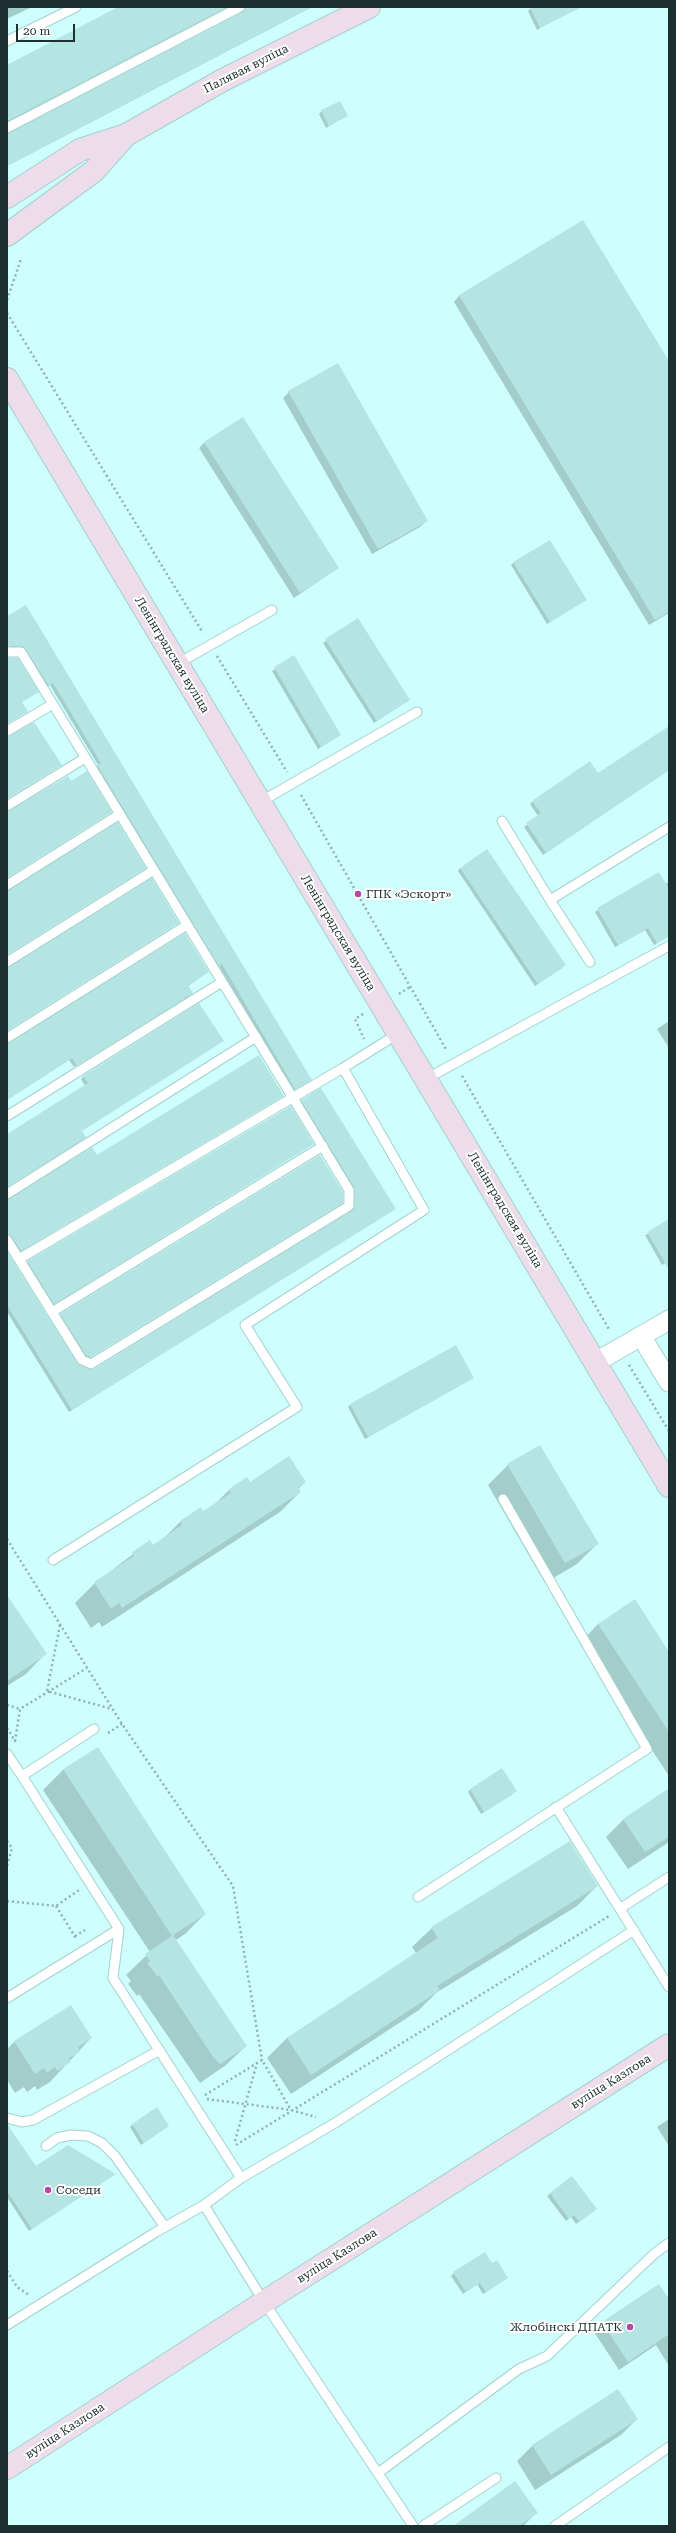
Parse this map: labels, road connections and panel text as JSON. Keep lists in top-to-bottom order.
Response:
{
  "streets": {
    "main road": ["Палявая вуліца", "Ленінградская вуліца", "вуліца Казлова"]
  },
  "places": ["ГПК «Эскорт»", "Соседи", "Жлобінскі ДПАТК"],
  "scale_bar": "20 m"
}
